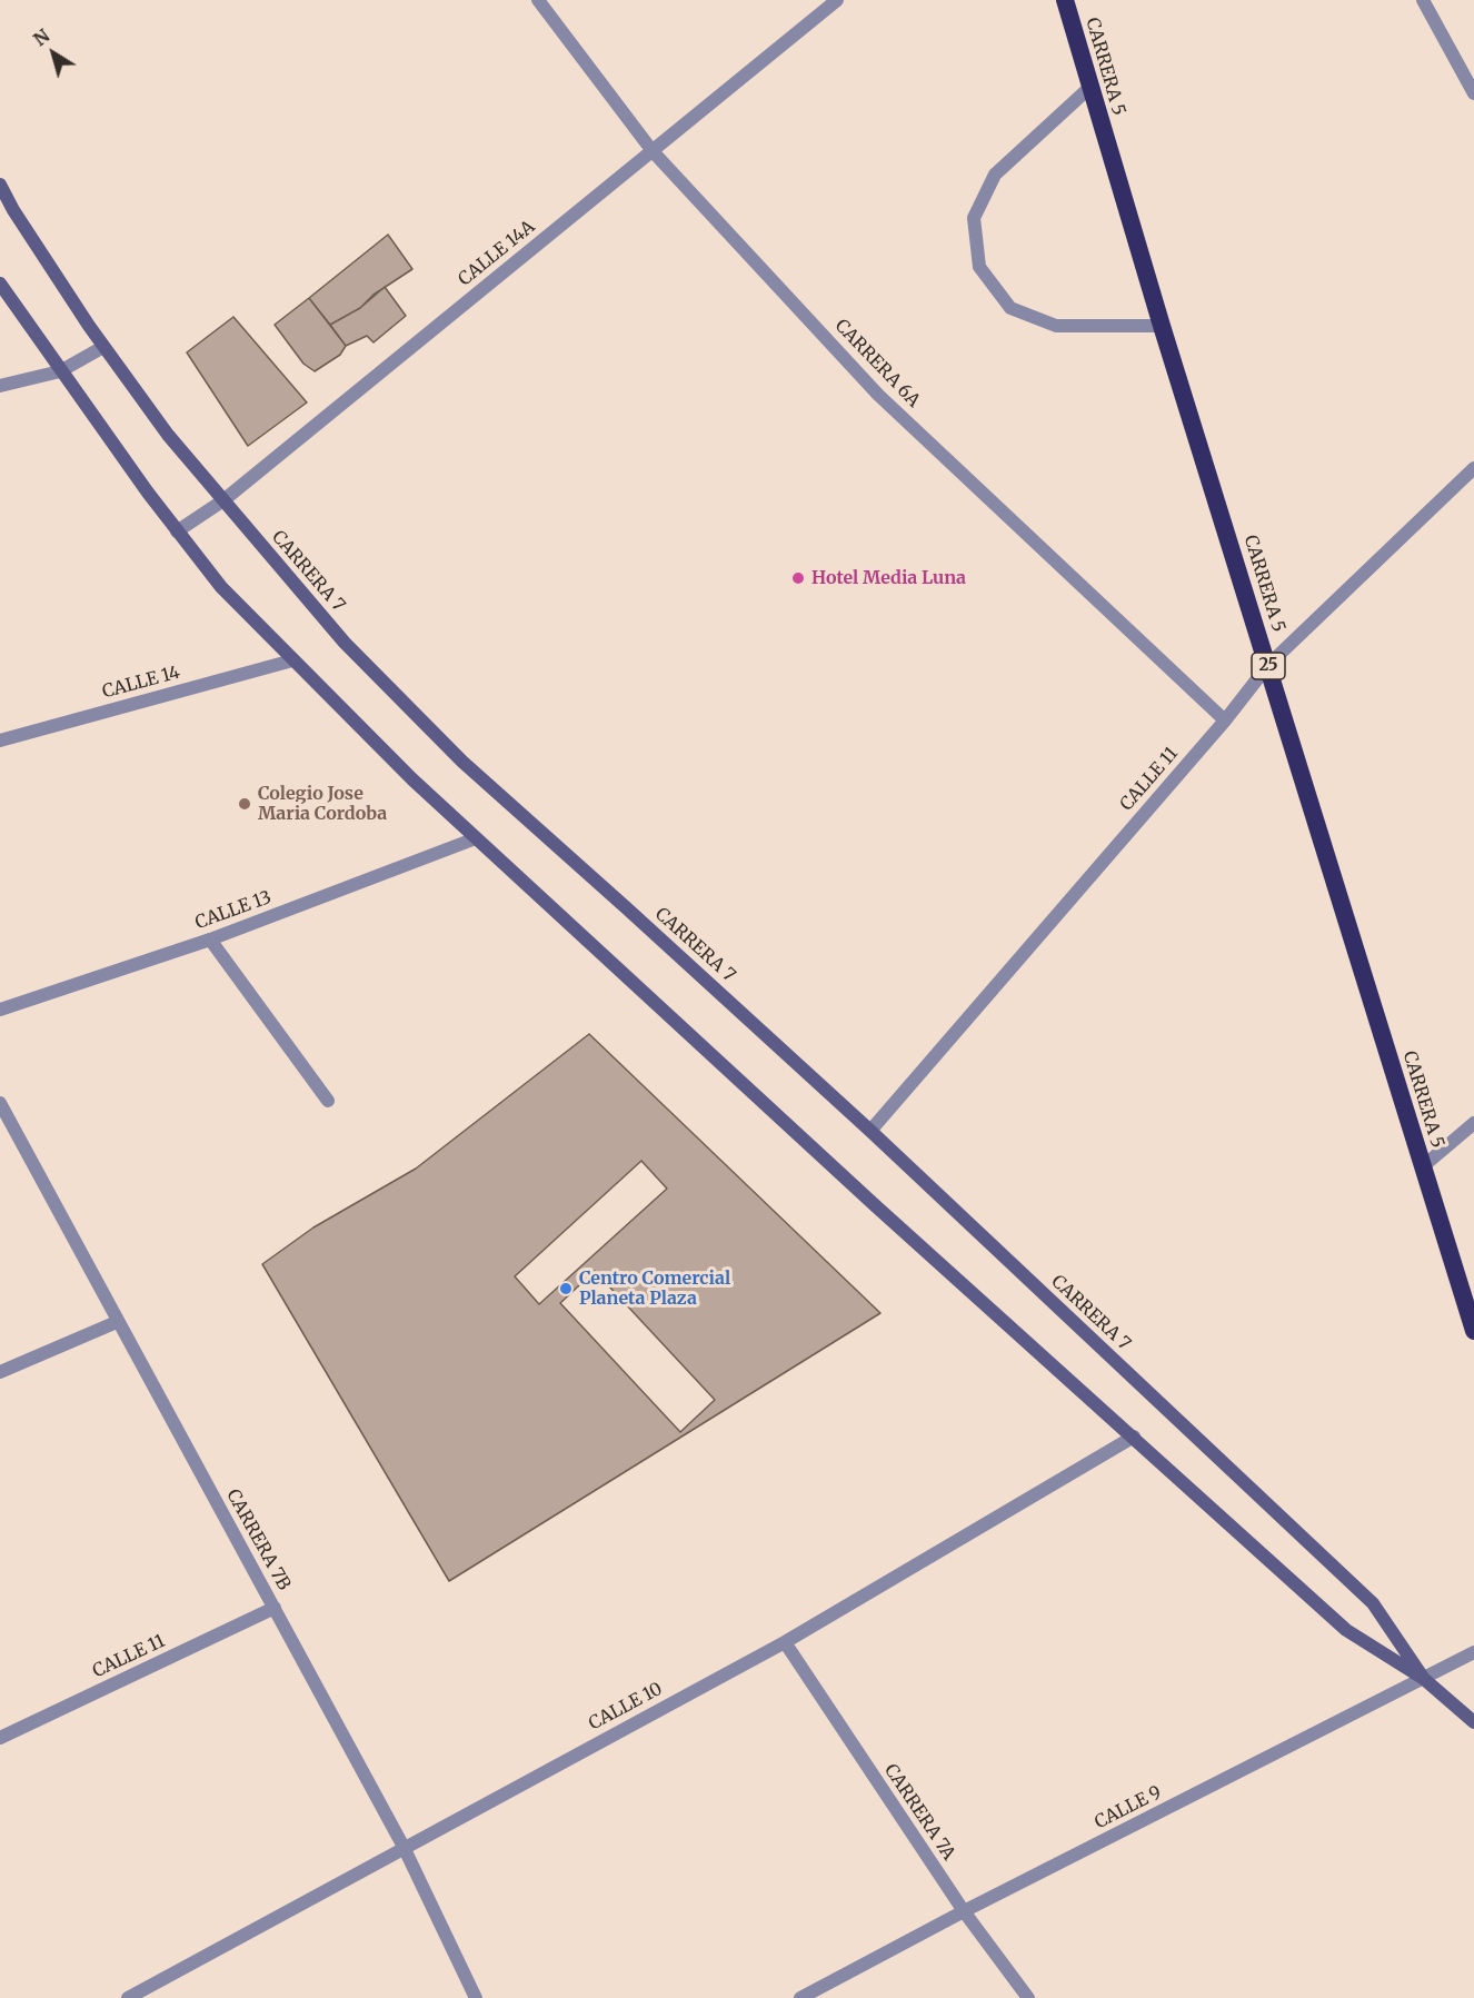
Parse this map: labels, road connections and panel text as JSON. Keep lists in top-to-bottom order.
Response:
{
  "streets": {
    "highway": ["CARRERA 5", "25"],
    "main road": ["CARRERA 7"],
    "street": [
      "CALLE 14A",
      "CARRERA 6A",
      "CALLE 14",
      "CALLE 11",
      "CALLE 13",
      "CARRERA 7B",
      "CALLE 10",
      "CALLE 9",
      "CARRERA 7A"
    ]
  },
  "crossings": [
    ["CARRERA 5", "CALLE 11"],
    ["CALLE 14A", "CARRERA 6A"],
    ["CALLE 14A", "CARRERA 7"],
    ["CARRERA 6A", "CALLE 11"],
    ["CARRERA 7", "CALLE 14"],
    ["CARRERA 7", "CALLE 11"],
    ["CARRERA 7", "CALLE 13"],
    ["CARRERA 7", "CALLE 10"],
    ["CARRERA 7", "CALLE 9"],
    ["CALLE 11", "CARRERA 7B"],
    ["CARRERA 7B", "CALLE 10"],
    ["CALLE 10", "CARRERA 7A"],
    ["CALLE 9", "CARRERA 7A"]
  ],
  "places": ["Hotel Media Luna", "Colegio Jose Maria Cordoba", "Centro Comercial Planeta Plaza"],
  "north": "top left"
}
